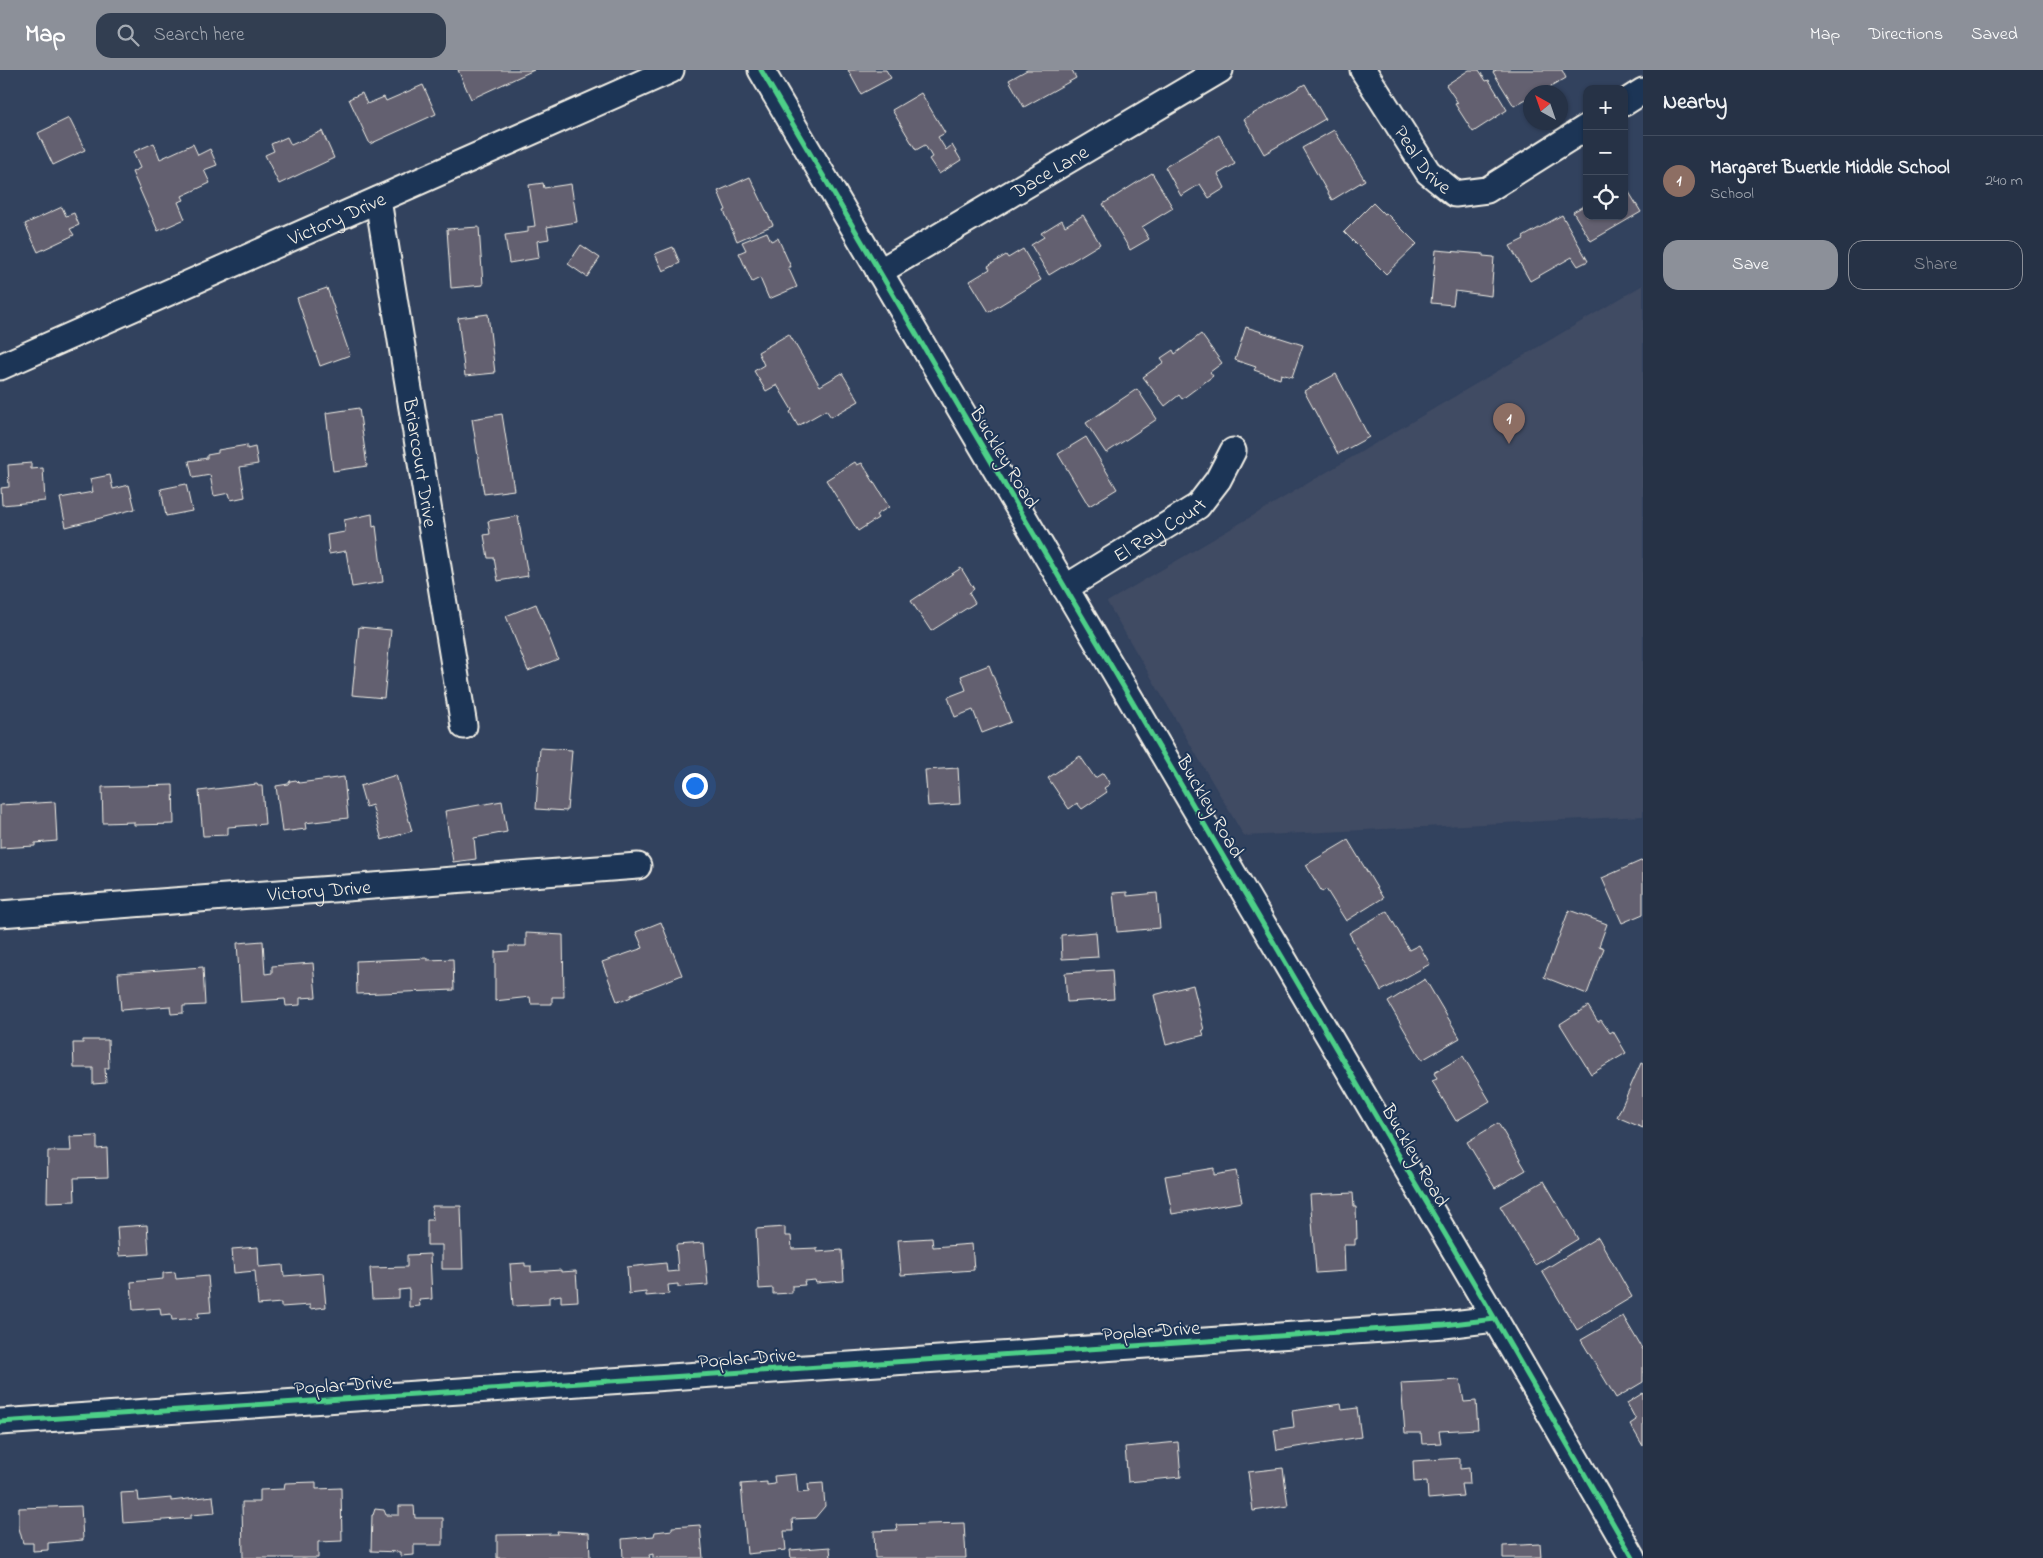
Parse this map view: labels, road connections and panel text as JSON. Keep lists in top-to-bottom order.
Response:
{
  "streets": {
    "street": [
      "Peal Drive",
      "Dace Lane",
      "Victory Drive",
      "Buckley Road",
      "Briarcourt Drive",
      "El Ray Court",
      "Poplar Drive"
    ]
  },
  "crossings": [
    ["Dace Lane", "Buckley Road"],
    ["Victory Drive", "Briarcourt Drive"],
    ["Buckley Road", "El Ray Court"],
    ["Buckley Road", "Poplar Drive"]
  ],
  "north": "top left",
  "page": {
    "header": "Map",
    "search": "Search here",
    "nav": ["Map", "Directions", "Saved"],
    "heading": "Nearby",
    "map_buttons": ["+", "−"],
    "list": [
      {
        "mark": "1",
        "name": "Margaret Buerkle Middle School",
        "note": "School",
        "value": "240 m"
      }
    ],
    "buttons": ["Save", "Share"],
    "pins": "1"
  }
}
